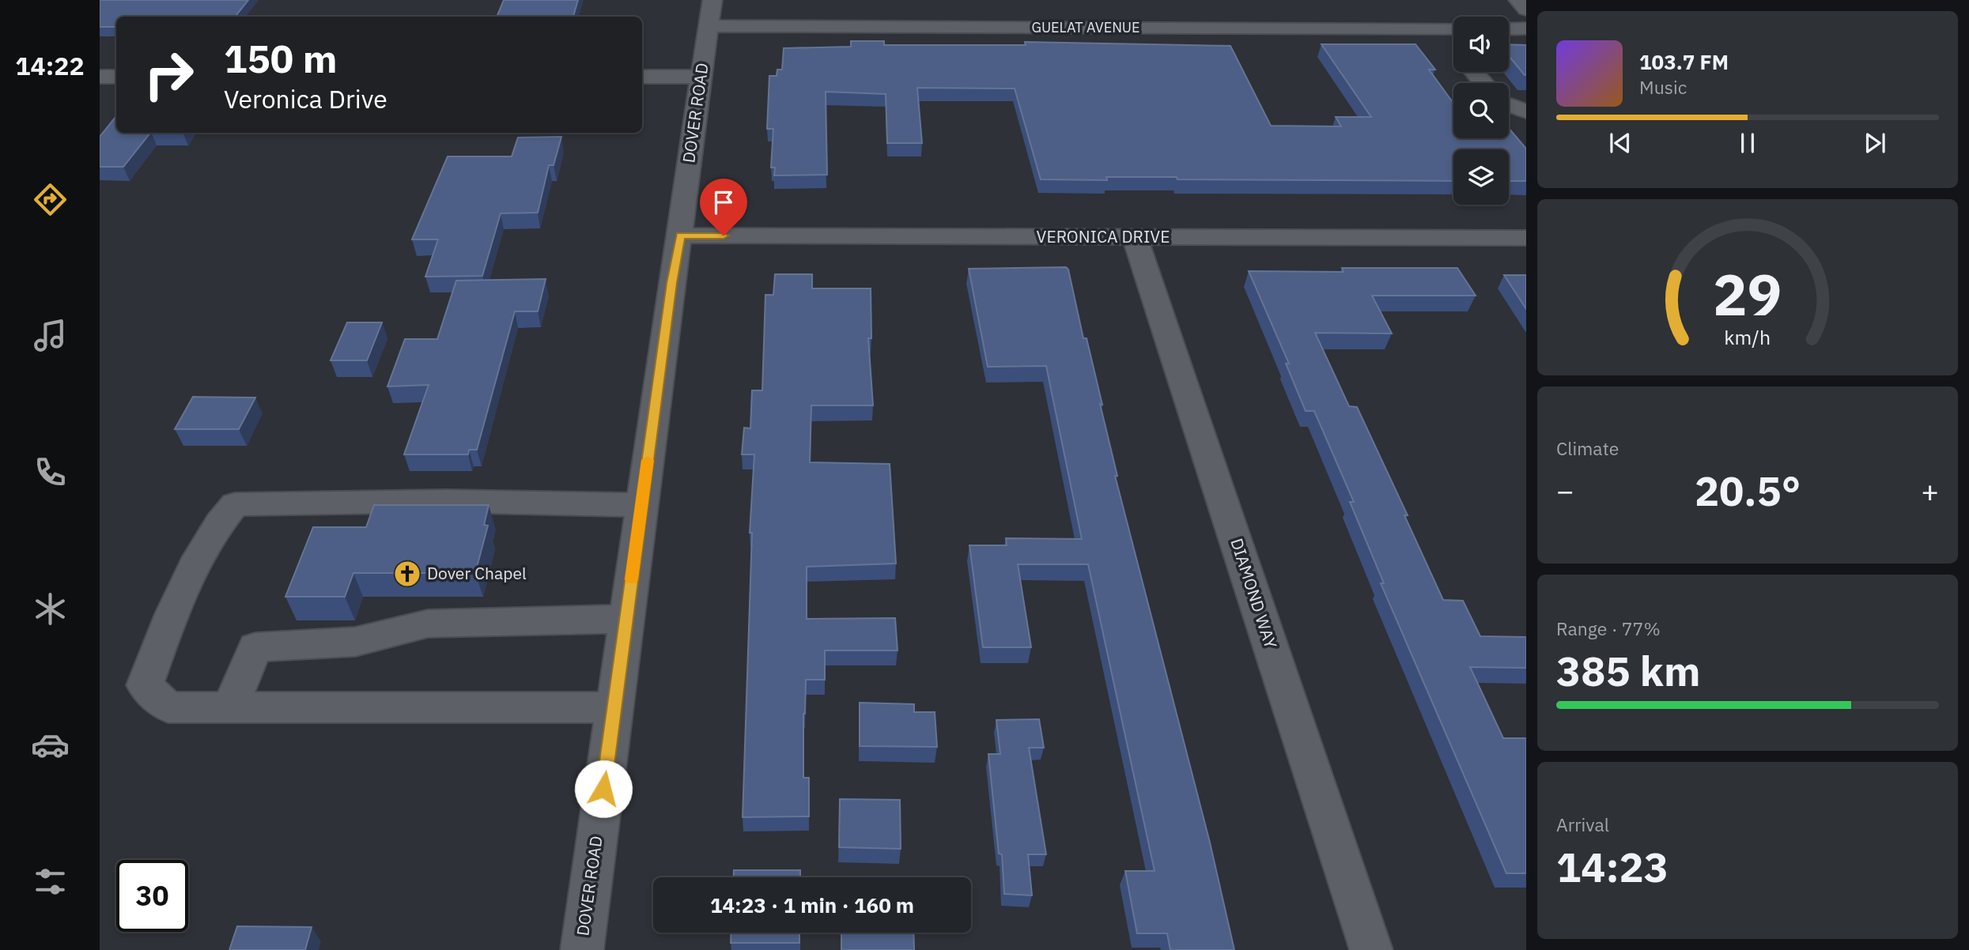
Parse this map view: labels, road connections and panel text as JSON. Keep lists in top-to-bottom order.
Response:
{
  "streets": {
    "street": [
      "GUELAT AVENUE",
      "DOVER ROAD",
      "VERONICA DRIVE",
      "DIAMOND WAY"
    ]
  },
  "crossings": [
    ["GUELAT AVENUE", "DOVER ROAD"],
    ["DOVER ROAD", "VERONICA DRIVE"],
    ["VERONICA DRIVE", "DIAMOND WAY"]
  ],
  "places": {
    "church": ["Dover Chapel"]
  },
  "page": {
    "tabs": "14:22",
    "turn": ["150 m", "Veronica Drive"],
    "song": ["103.7 FM", "Music"],
    "tile": [
      "Climate",
      ["Range · 77%", "385 km"],
      ["Arrival", "14:23"]
    ],
    "heat": ["−", "20.5°", "+"],
    "limit": "30",
    "trip": "14:23 · 1 min · 160 m",
    "gauge": ["29", "km/h"]
  }
}
